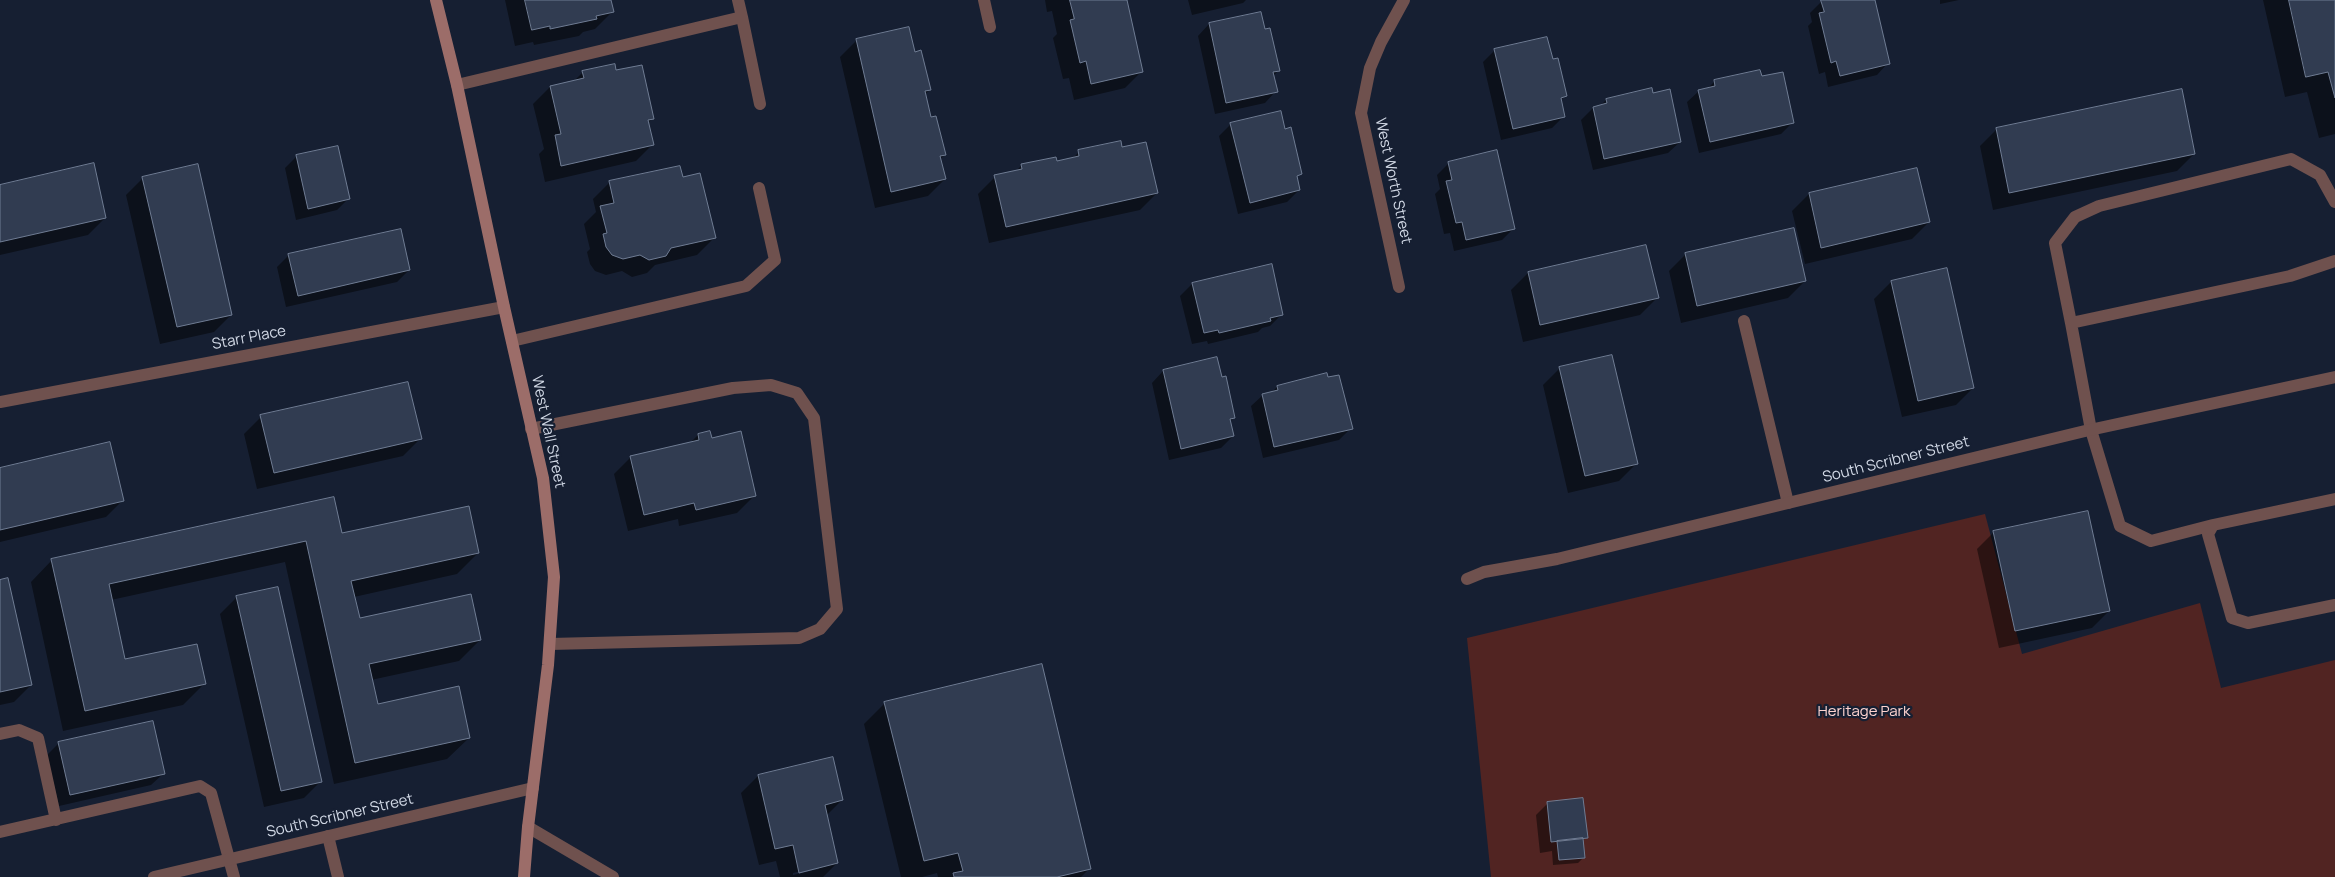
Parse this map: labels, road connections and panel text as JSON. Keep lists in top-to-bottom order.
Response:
{
  "streets": {
    "street": [
      "West Worth Street",
      "Starr Place",
      "West Wall Street",
      "South Scribner Street"
    ]
  },
  "crossings": [
    ["Starr Place", "West Wall Street"],
    ["West Wall Street", "South Scribner Street"]
  ],
  "parks": ["Heritage Park"]
}
